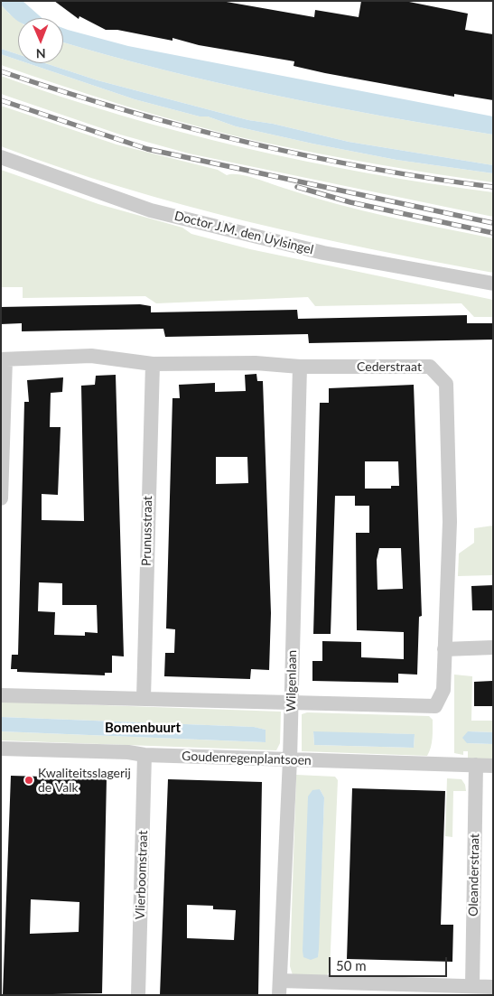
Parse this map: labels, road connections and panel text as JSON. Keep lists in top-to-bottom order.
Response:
{
  "streets": {
    "street": [
      "Doctor J.M. den Uylsingel",
      "Cederstraat",
      "Prunusstraat",
      "Wilgenlaan",
      "Goudenregenplantsoen",
      "Vlierboomstraat",
      "Oleanderstraat"
    ]
  },
  "crossings": [
    ["Cederstraat", "Prunusstraat"],
    ["Cederstraat", "Wilgenlaan"],
    ["Wilgenlaan", "Goudenregenplantsoen"],
    ["Goudenregenplantsoen", "Vlierboomstraat"],
    ["Goudenregenplantsoen", "Oleanderstraat"]
  ],
  "districts": ["Bomenbuurt"],
  "places": ["Kwaliteitsslagerij de Valk"],
  "scale_bar": "50 m",
  "north": "bottom"
}
